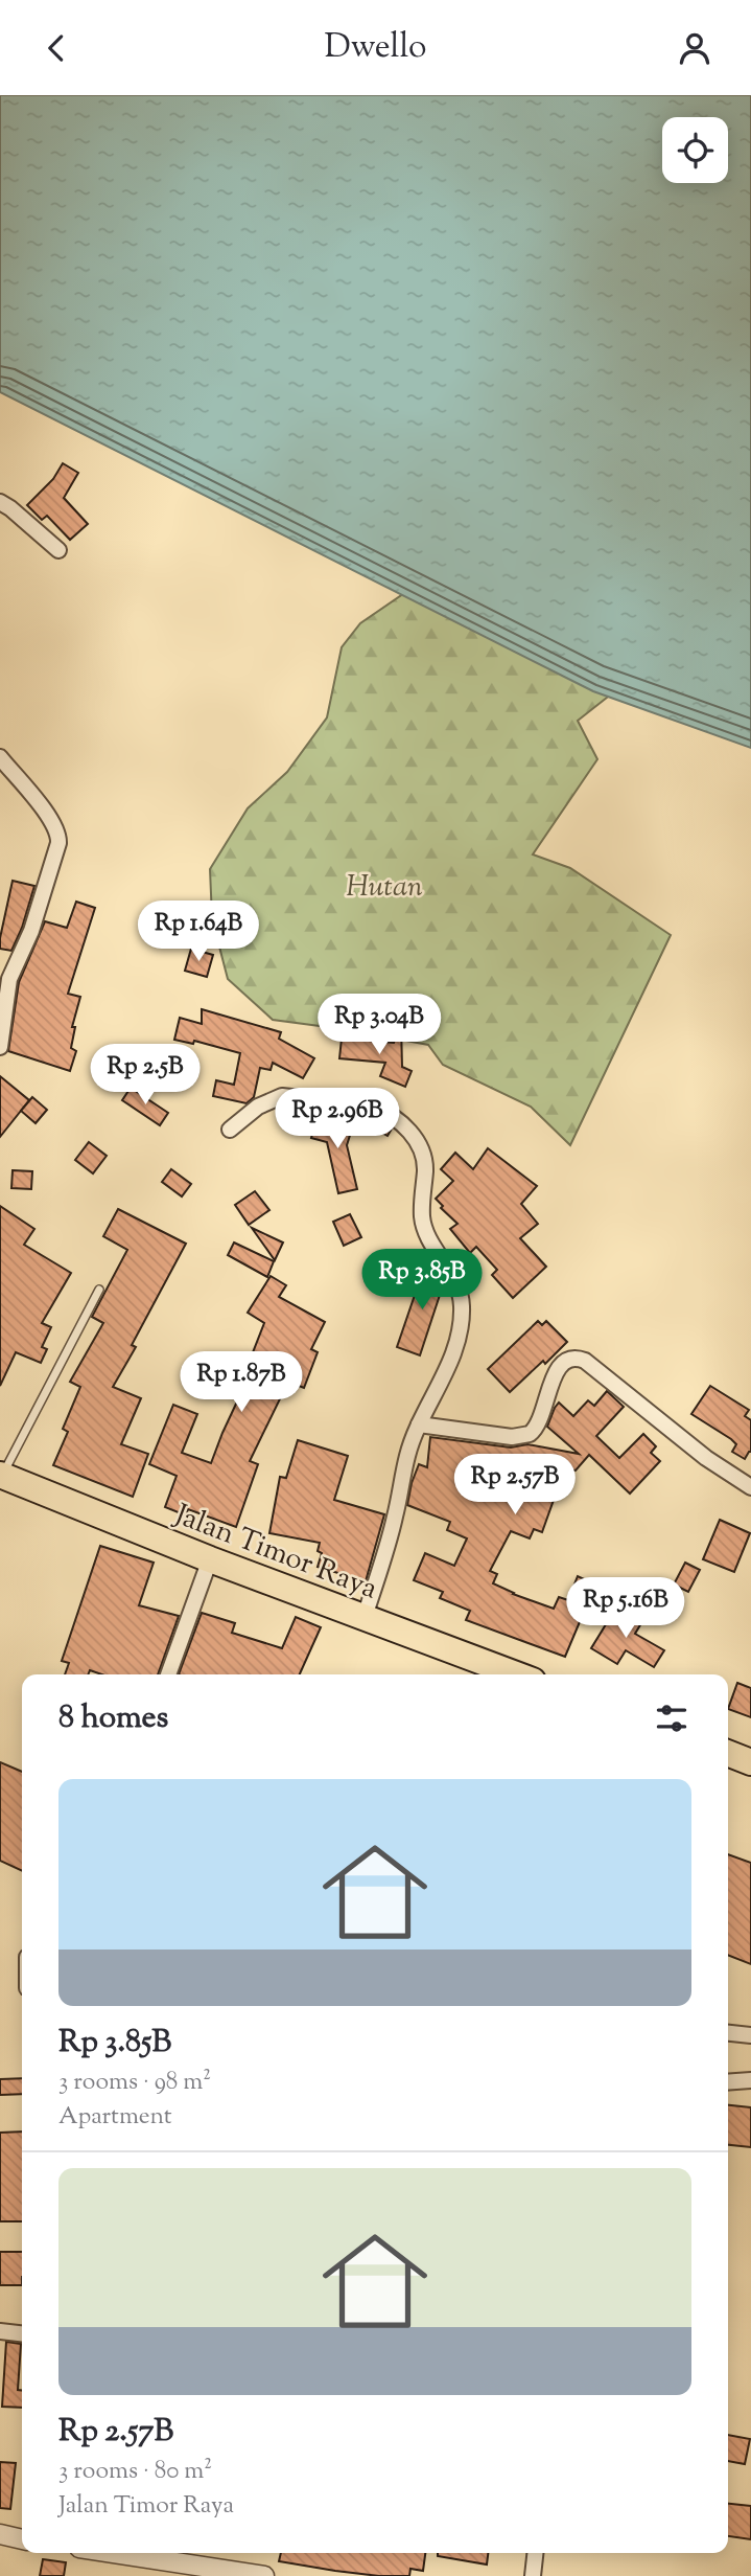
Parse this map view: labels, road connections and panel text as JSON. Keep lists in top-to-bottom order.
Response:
{
  "streets": {
    "highway": ["Jalan Timor Raya"]
  },
  "parks": ["Hutan"],
  "page": {
    "header": "Dwello",
    "price": [
      "Rp 1.64B",
      "Rp 3.04B",
      "Rp 2.5B",
      "Rp 2.96B",
      "Rp 3.85B",
      "Rp 1.87B",
      "Rp 2.57B",
      "Rp 5.16B"
    ],
    "heading": "8 homes",
    "list": [
      {
        "name": "Rp 3.85B",
        "note": "3 rooms · 98 m² · Apartment"
      },
      {
        "name": "Rp 2.57B",
        "note": "3 rooms · 80 m² · Jalan Timor Raya"
      }
    ]
  }
}
